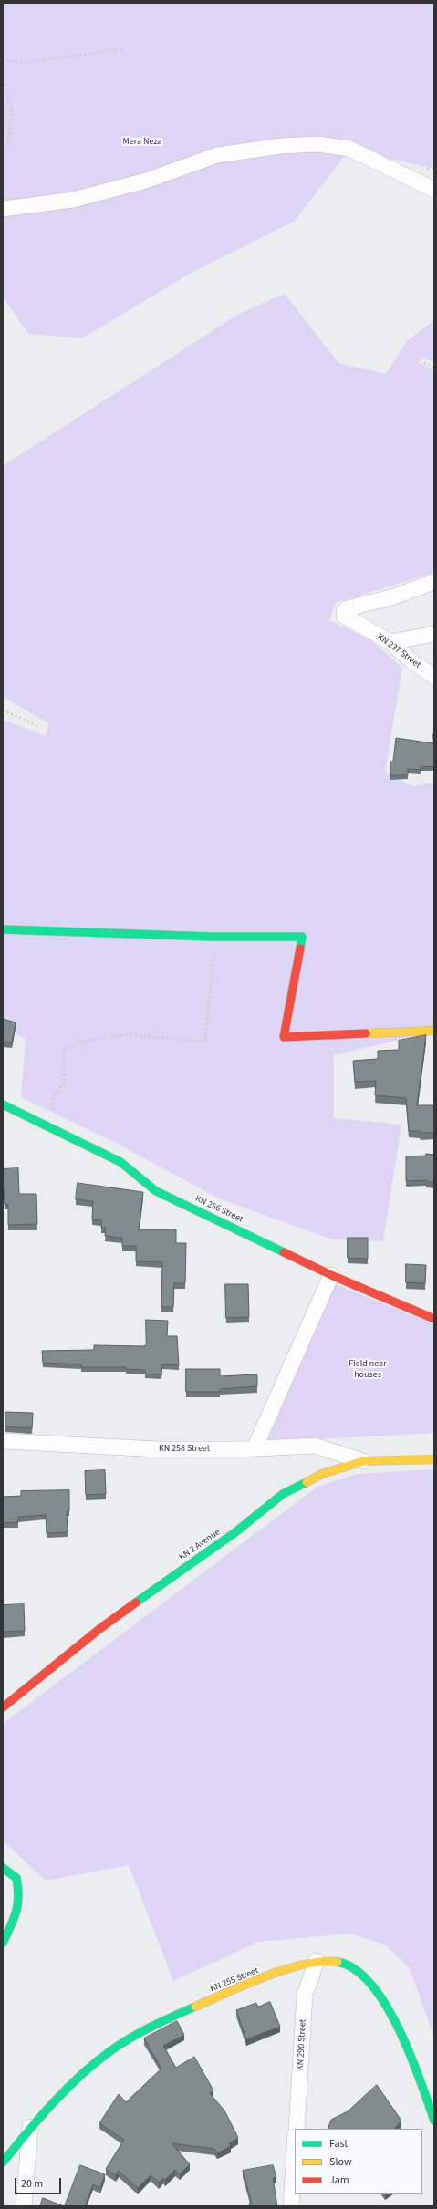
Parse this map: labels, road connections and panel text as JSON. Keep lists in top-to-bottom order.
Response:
{
  "streets": {
    "street": [
      "KN 237 Street",
      "KN 256 Street",
      "KN 258 Street",
      "KN 2 Avenue",
      "KN 255 Street",
      "KN 290 Street"
    ]
  },
  "crossings": [
    ["KN 258 Street", "KN 2 Avenue"],
    ["KN 255 Street", "KN 290 Street"]
  ],
  "parks": ["Mera Neza", "Field near houses"],
  "legend": ["Fast", "Slow", "Jam"],
  "scale_bar": "20 m"
}
